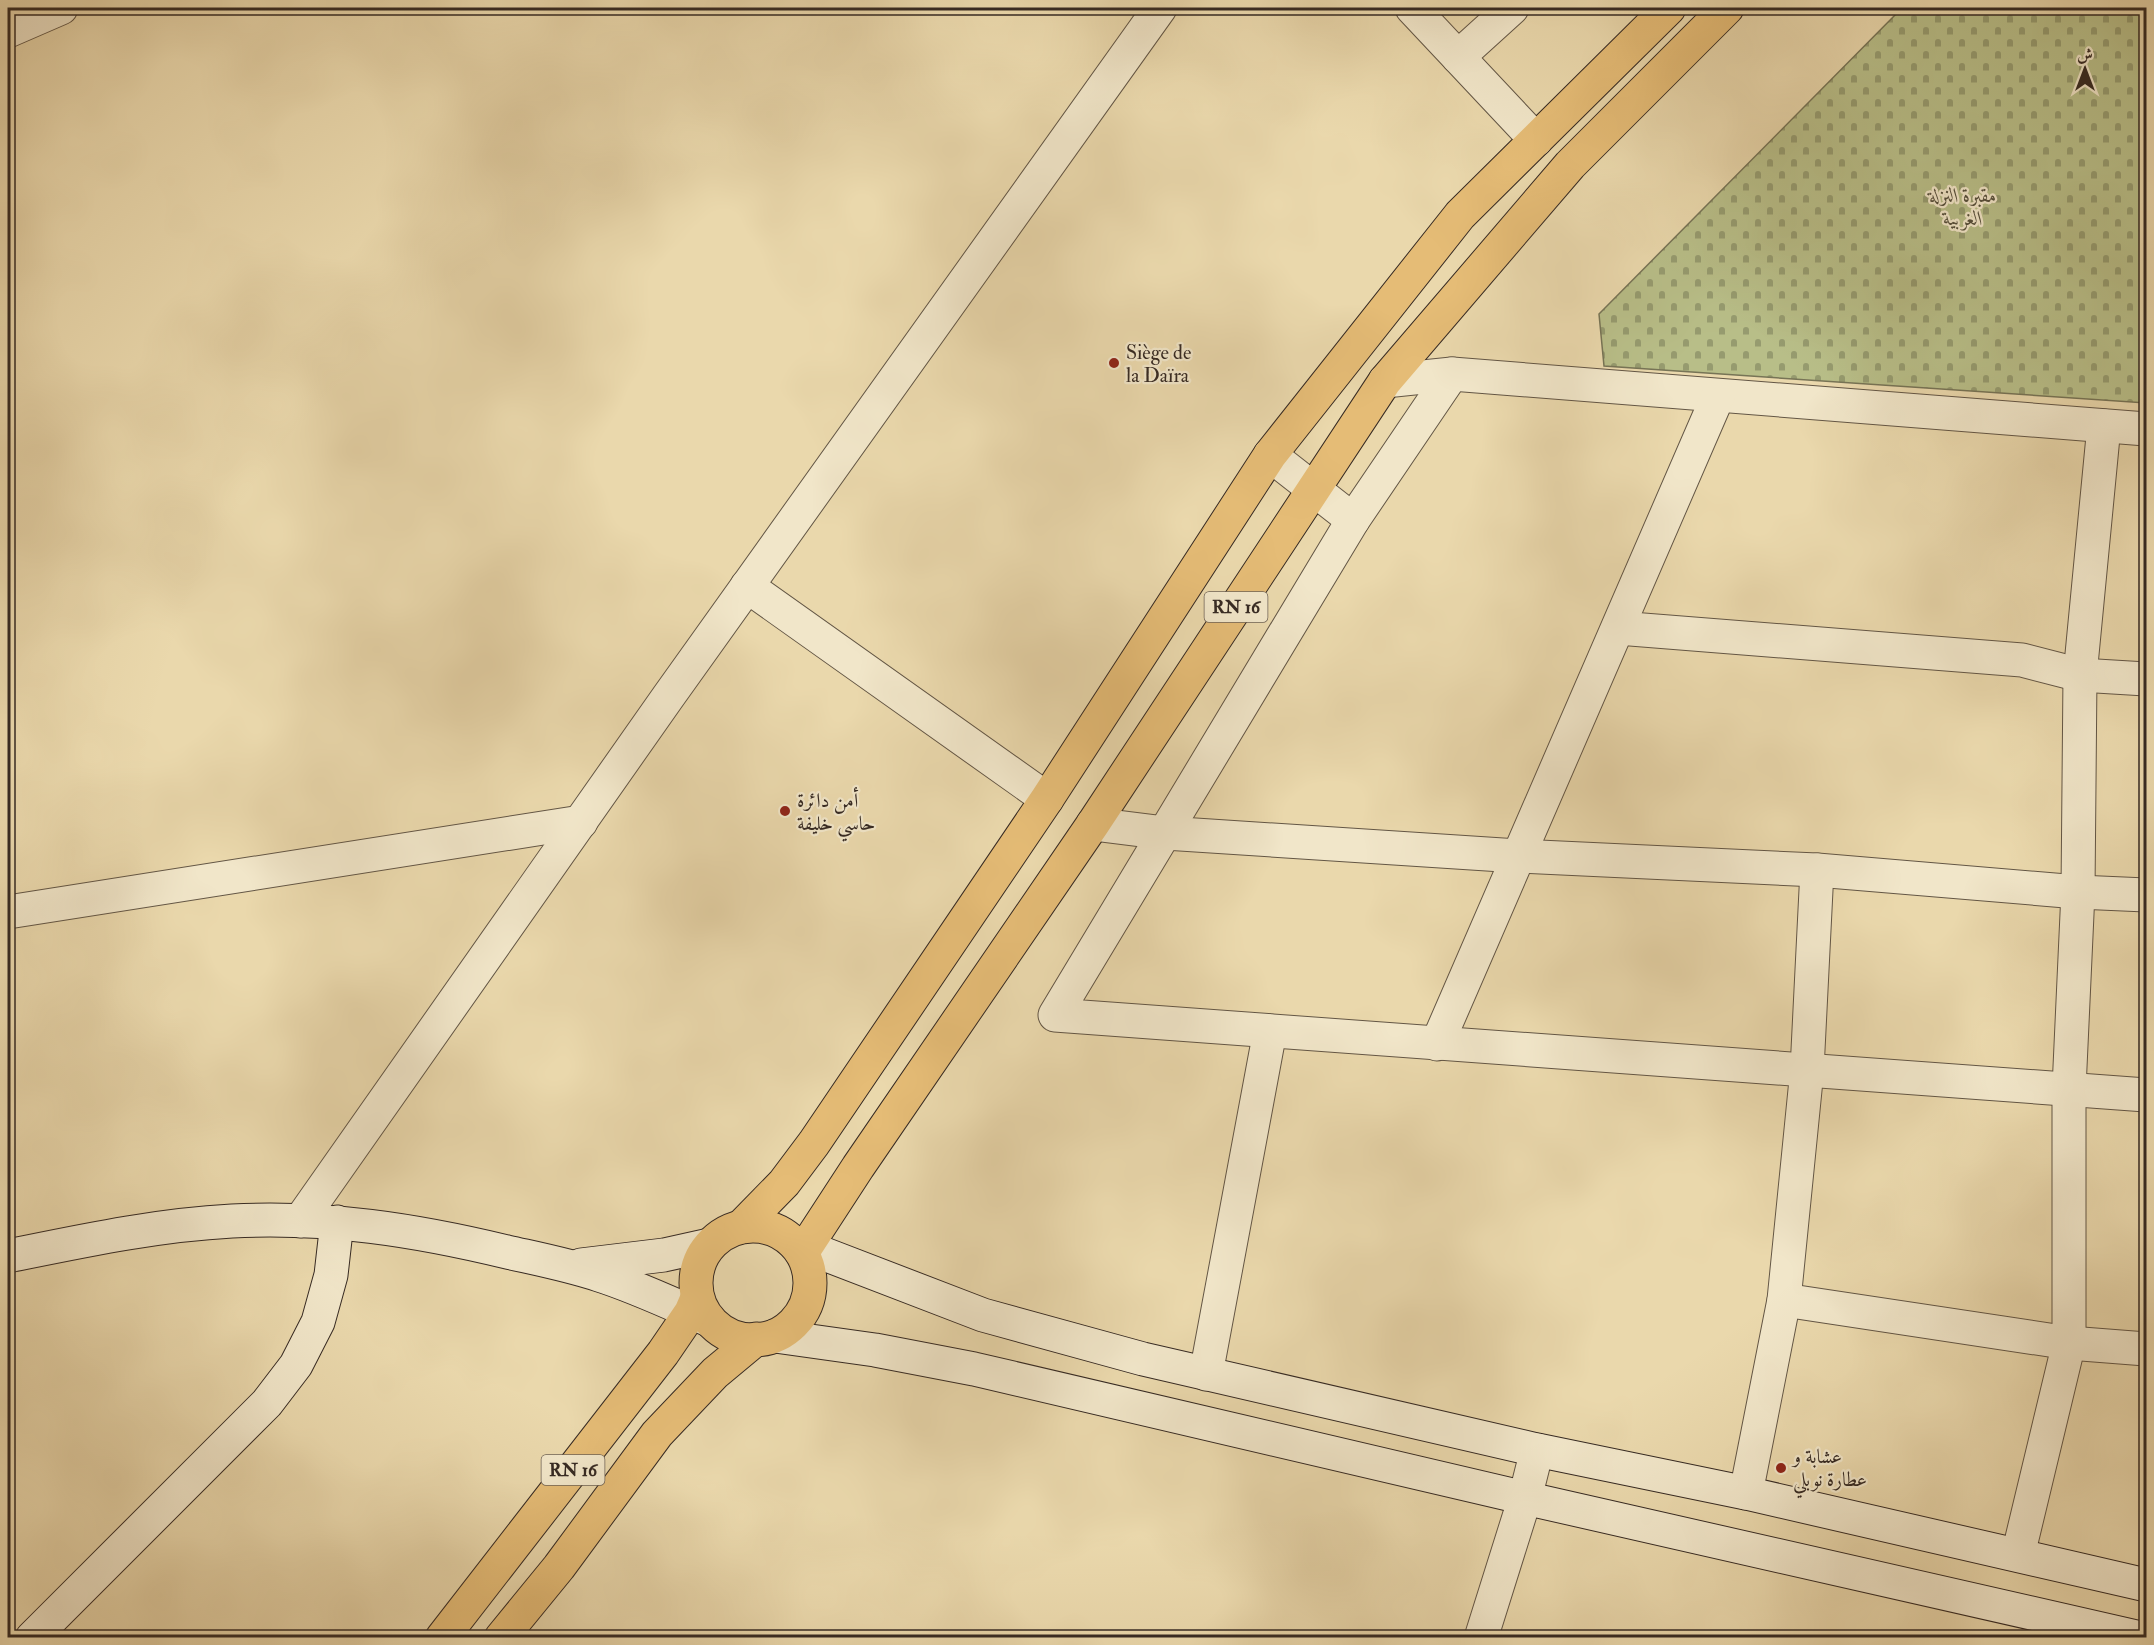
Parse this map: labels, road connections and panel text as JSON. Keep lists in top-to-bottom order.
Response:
{
  "streets": {
    "main road": ["RN 16"]
  },
  "parks": ["مقبرة النزلة الغربية"],
  "places": ["Siège de la Daïra", "أمن دائرة حاسي خليفة", "عشابة و عطارة نوبلي"],
  "north": "top"
}
